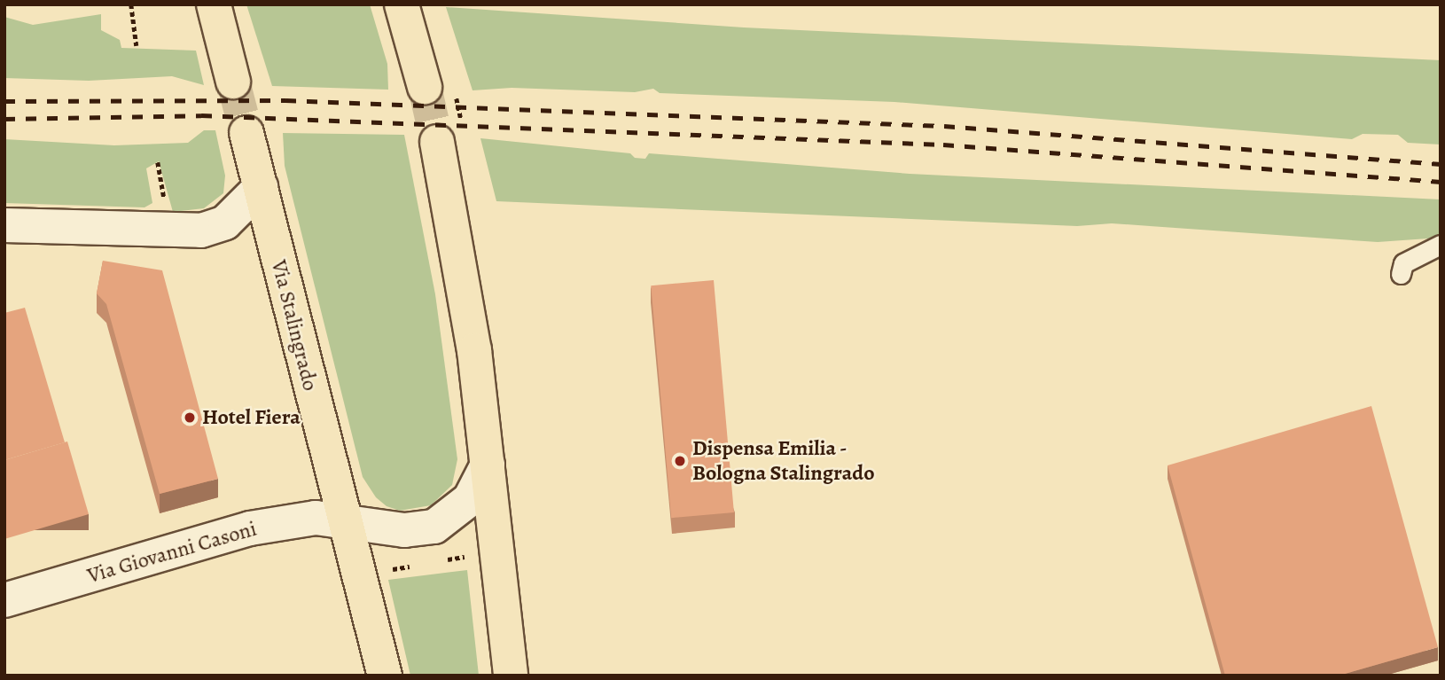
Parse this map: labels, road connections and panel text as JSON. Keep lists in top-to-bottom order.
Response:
{
  "streets": {
    "main road": ["Via Stalingrado"],
    "street": ["Via Giovanni Casoni"]
  },
  "crossings": [
    ["Via Stalingrado", "Via Giovanni Casoni"]
  ],
  "places": ["Hotel Fiera", "Dispensa Emilia - Bologna Stalingrado"]
}
